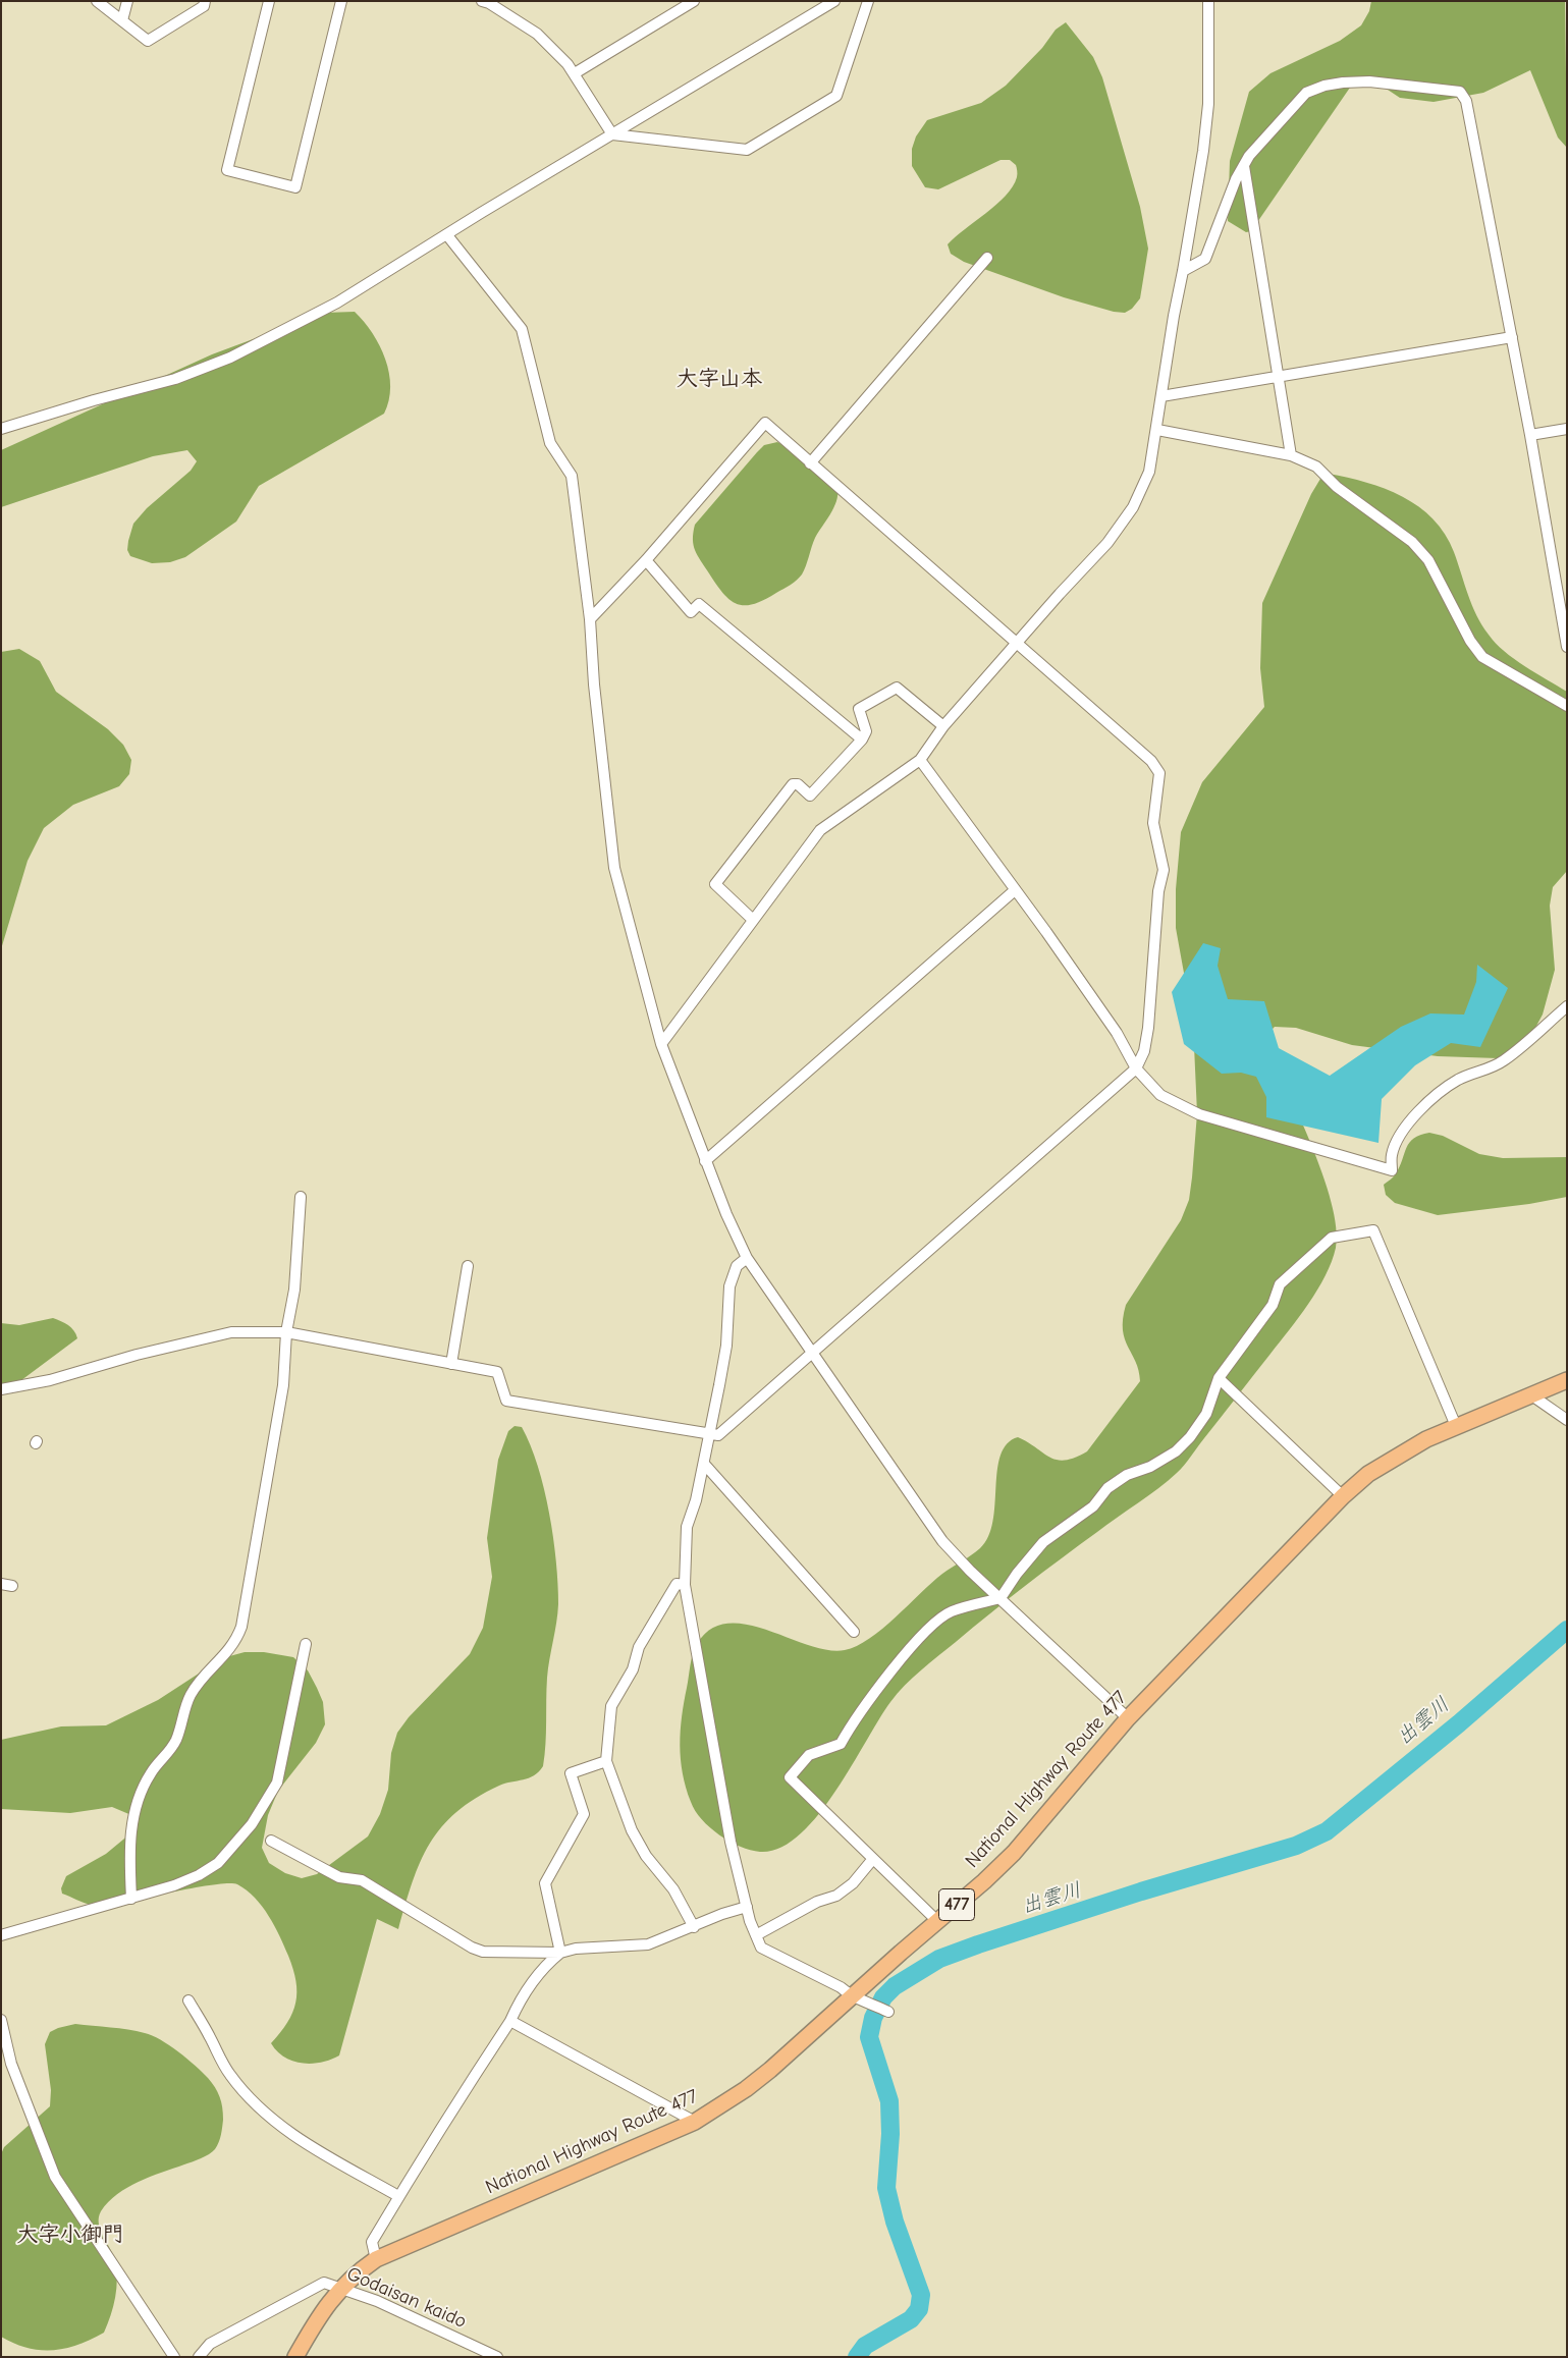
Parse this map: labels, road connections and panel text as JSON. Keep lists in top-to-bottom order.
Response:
{
  "streets": {
    "highway": ["National Highway Route 477", "477"],
    "street": ["Godaisan kaido"]
  },
  "crossings": [
    ["National Highway Route 477", "Godaisan kaido"]
  ],
  "districts": ["大字山本", "大字小御門"],
  "water": ["出雲川"]
}
